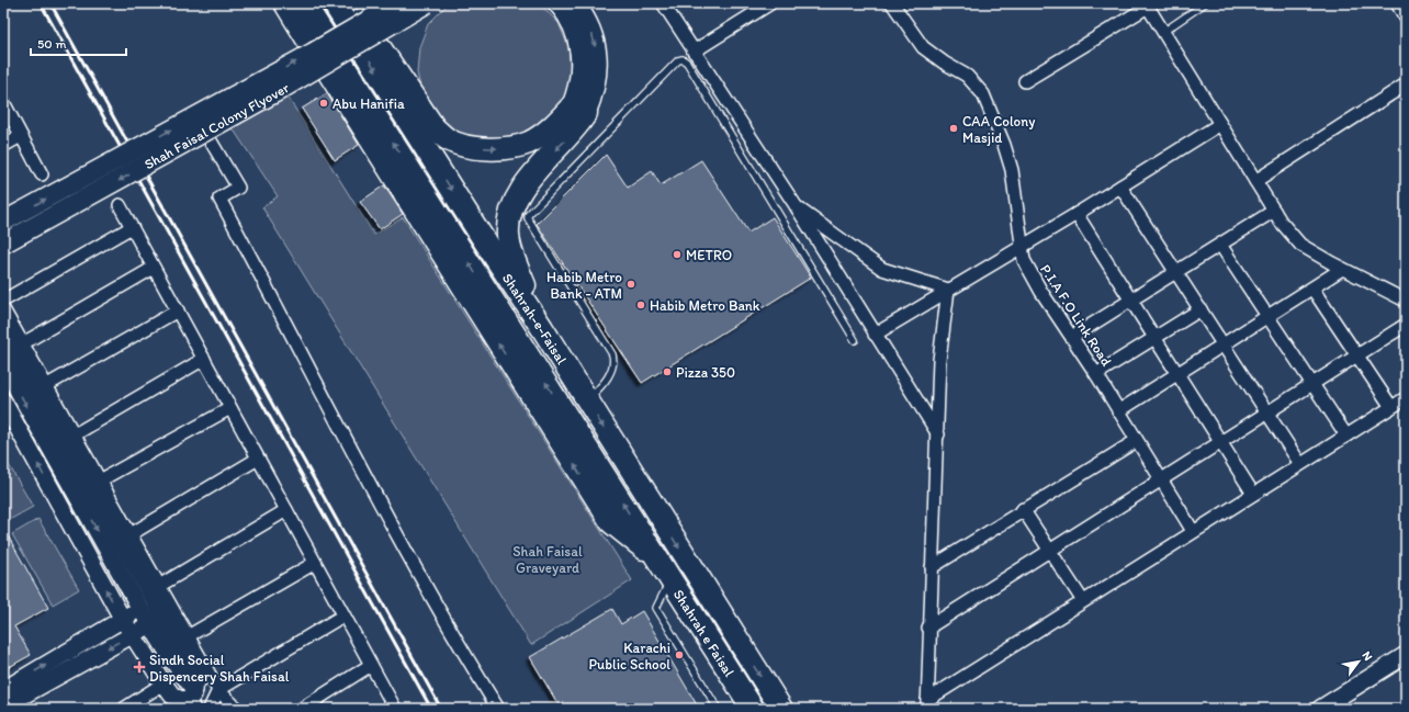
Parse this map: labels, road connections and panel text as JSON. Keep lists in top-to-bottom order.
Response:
{
  "streets": {
    "highway": ["Shahrah-e-Faisal", "Shahrah e Faisal"],
    "main road": ["Shah Faisal Colony Flyover"],
    "street": ["P.I.A F.O Link Road"]
  },
  "crossings": [
    ["Shahrah-e-Faisal", "Shahrah e Faisal"]
  ],
  "parks": ["Shah Faisal Graveyard"],
  "places": {
    "other": [
      "Abu Hanifia",
      "CAA Colony Masjid",
      "METRO",
      "Habib Metro Bank - ATM",
      "Habib Metro Bank",
      "Pizza 350",
      "Karachi Public School"
    ],
    "health": ["Sindh Social Dispencery Shah Faisal"]
  },
  "scale_bar": "50 m",
  "north": "top right"
}
